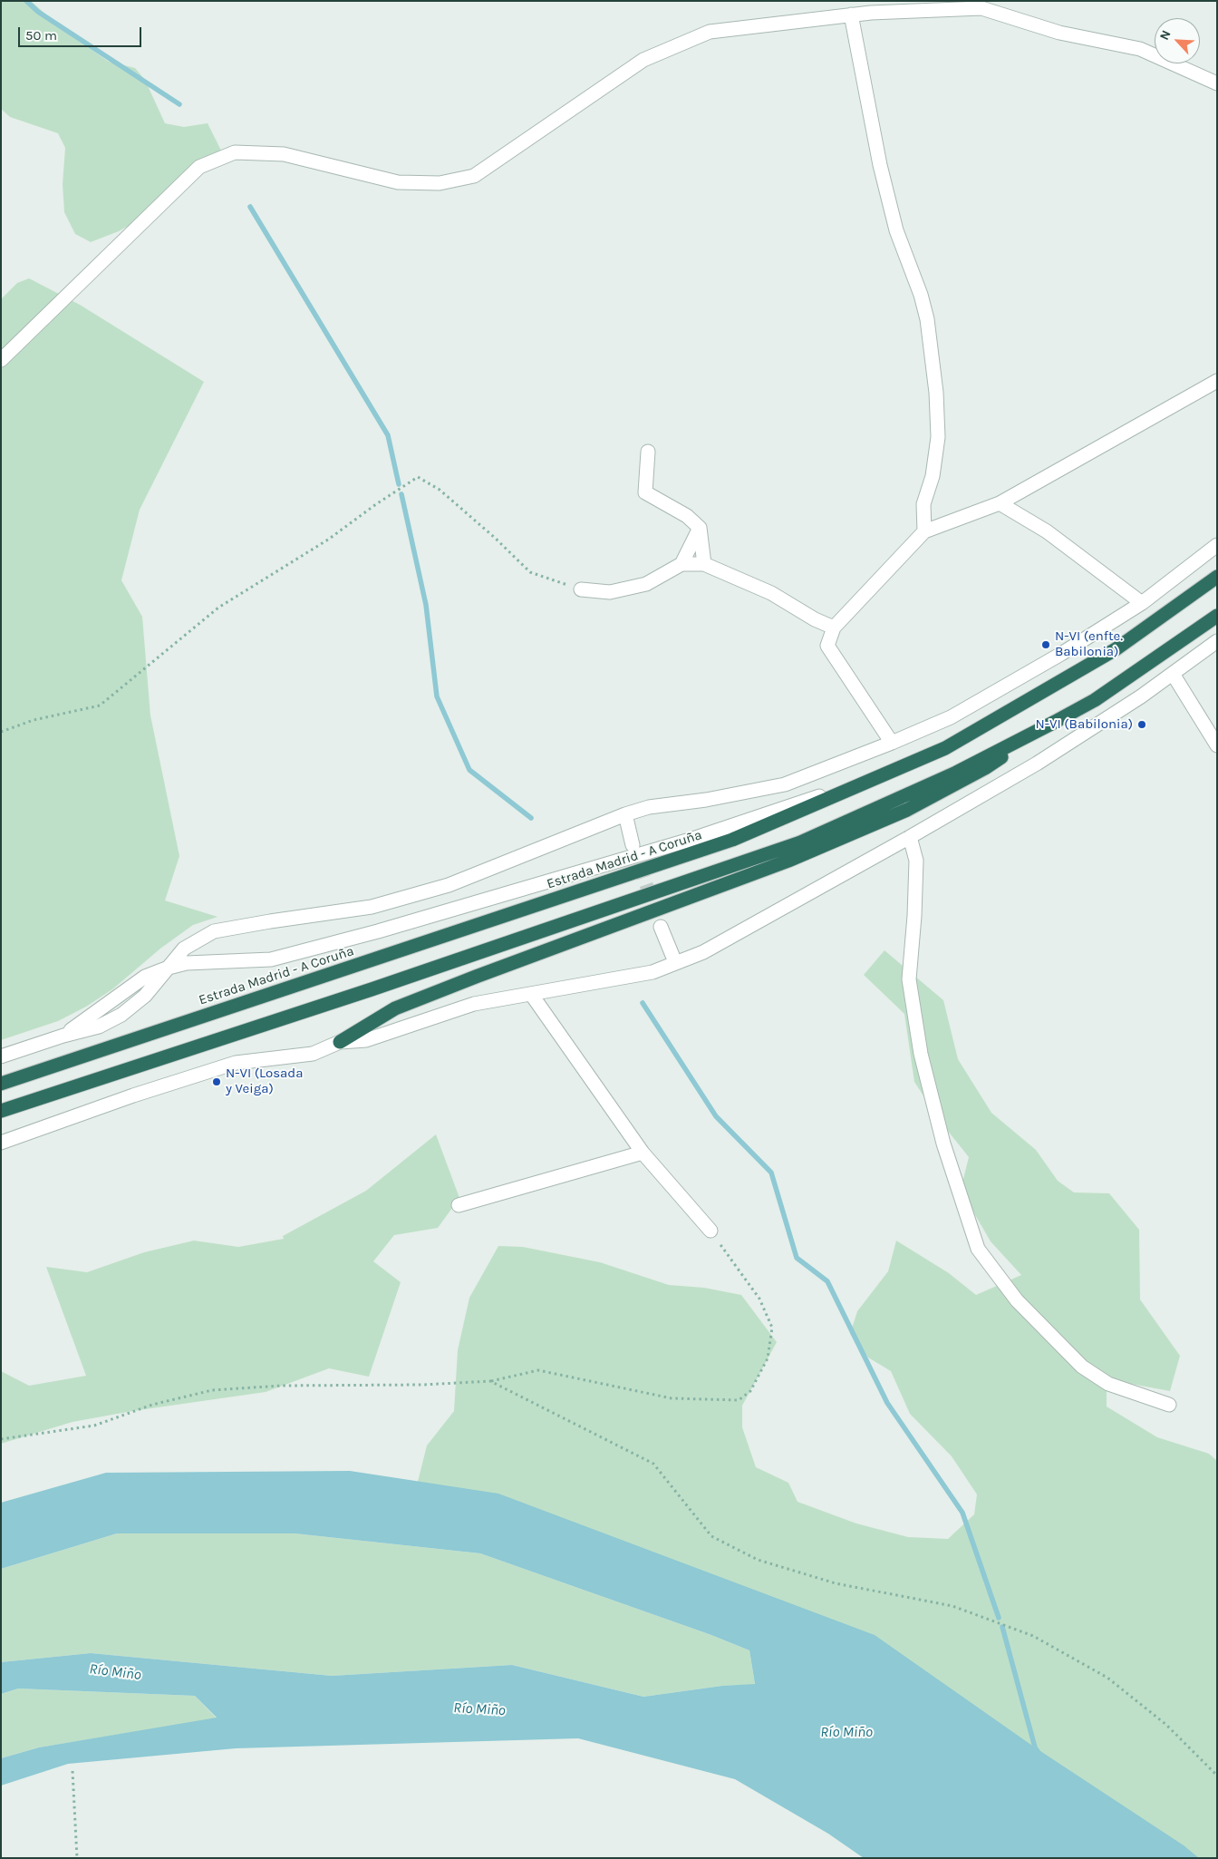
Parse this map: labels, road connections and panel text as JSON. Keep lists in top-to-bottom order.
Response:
{
  "streets": {
    "highway": ["Estrada Madrid - A Coruña"]
  },
  "water": ["Río Miño"],
  "places": ["N-VI (enfte. Babilonia)", "N-VI (Babilonia)", "N-VI (Losada y Veiga)"],
  "scale_bar": "50 m",
  "north": "top left"
}
